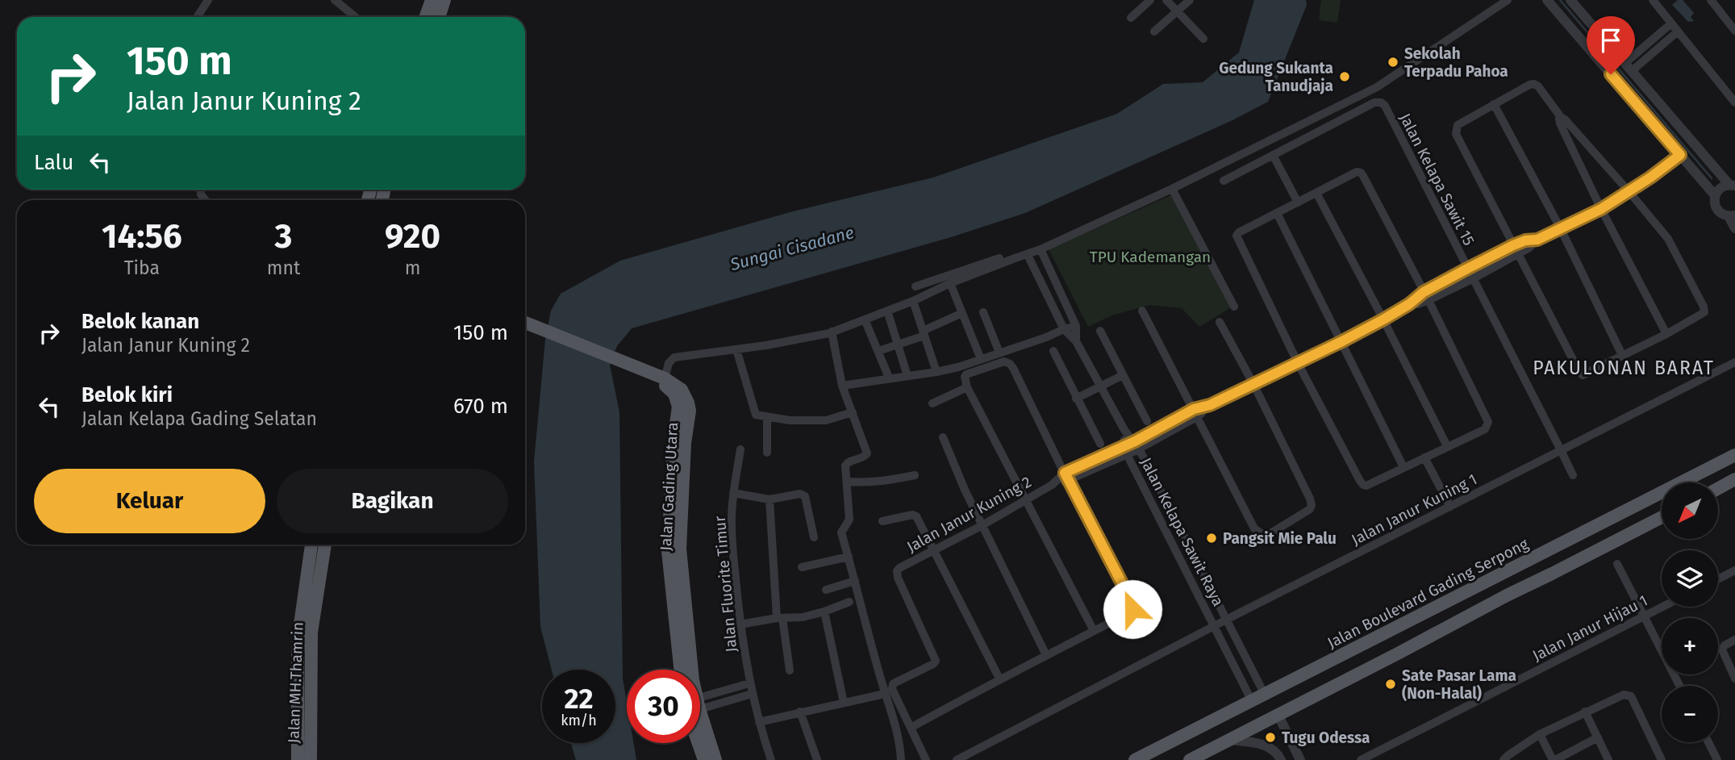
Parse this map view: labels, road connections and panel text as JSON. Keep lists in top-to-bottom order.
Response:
{
  "streets": {
    "main road": ["Jalan Gading Utara", "Jalan Boulevard Gading Serpong", "Jalan MH.Thamrin"],
    "street": [
      "Jalan Kelapa Sawit 15",
      "Jalan Janur Kuning 1",
      "Jalan Janur Kuning 2",
      "Jalan Kelapa Sawit Raya",
      "Jalan Fluorite Timur",
      "Jalan Janur Hijau 1"
    ]
  },
  "crossings": [
    ["Jalan Kelapa Sawit 15", "Jalan Janur Kuning 1"],
    ["Jalan Kelapa Sawit 15", "Jalan Janur Kuning 2"],
    ["Jalan Janur Kuning 1", "Jalan Kelapa Sawit Raya"],
    ["Jalan Janur Kuning 2", "Jalan Kelapa Sawit Raya"],
    ["Jalan Kelapa Sawit Raya", "Jalan Boulevard Gading Serpong"]
  ],
  "districts": ["PAKULONAN BARAT"],
  "water": ["Sungai Cisadane"],
  "parks": ["TPU Kademangan"],
  "places": [
    "Sekolah Terpadu Pahoa",
    "Gedung Sukanta Tanudjaja",
    "Pangsit Mie Palu",
    "Sate Pasar Lama (Non-Halal)",
    "Tugu Odessa"
  ],
  "north": "bottom left",
  "page": {
    "turn": ["150 m", "Jalan Janur Kuning 2"],
    "then": "Lalu",
    "eta": [
      "14:56",
      "Tiba",
      "3",
      "mnt",
      "920",
      "m"
    ],
    "list": [
      {
        "name": "Belok kanan",
        "note": "Jalan Janur Kuning 2",
        "value": "150 m"
      },
      {
        "name": "Belok kiri",
        "note": "Jalan Kelapa Gading Selatan",
        "value": "670 m"
      }
    ],
    "buttons": ["Keluar", "Bagikan"],
    "map_buttons": ["+", "−"],
    "speed": "22 km/h",
    "limit": "30"
  }
}
